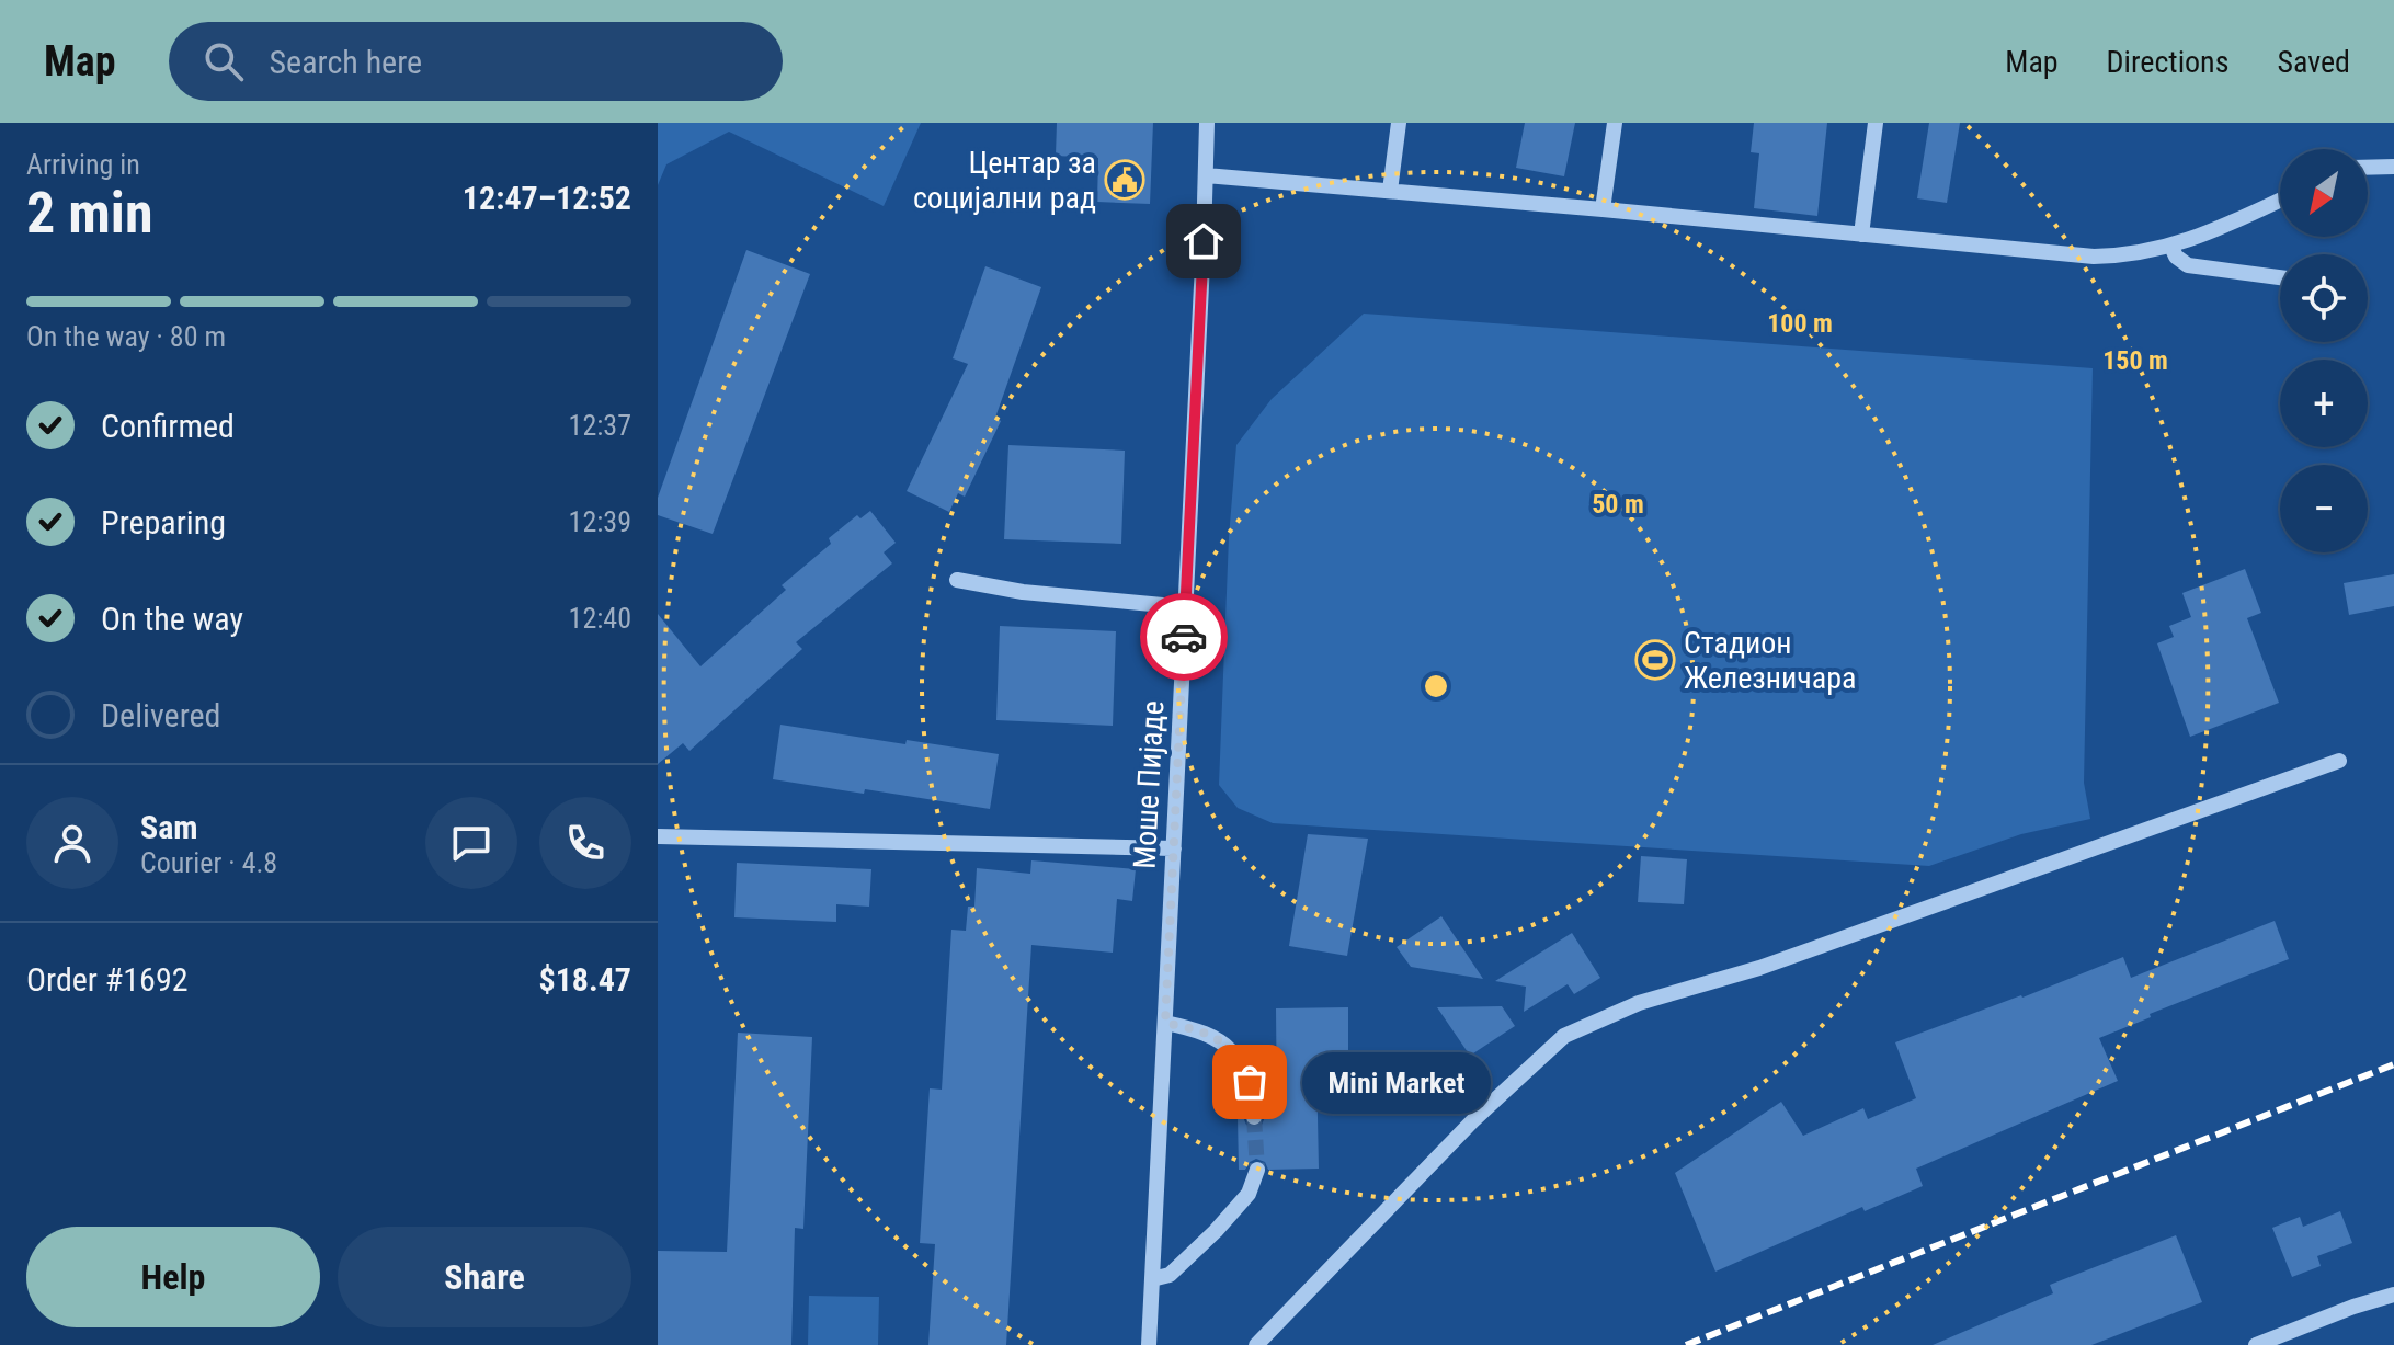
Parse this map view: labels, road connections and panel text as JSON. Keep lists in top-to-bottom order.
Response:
{
  "streets": {
    "street": ["Моше Пијаде"]
  },
  "places": {
    "public building": ["Центар за социјални рад"],
    "sports": ["Стадион Железничара"],
    "other": ["Mini Market"]
  },
  "north": "bottom left",
  "page": {
    "header": "Map",
    "search": "Search here",
    "nav": ["Map", "Directions", "Saved"],
    "heading": ["2 min", "Arriving in", "12:47–12:52"],
    "panel": [
      "Sam",
      "Courier · 4.8",
      "Order #1692",
      "$18.47"
    ],
    "map_buttons": ["+", "−"],
    "bar": "On the way · 80 m",
    "list": [
      ["Confirmed", "12:37"],
      ["Preparing", "12:39"],
      ["On the way", "12:40"],
      "Delivered"
    ],
    "bubble": "Mini Market",
    "buttons": ["Help", "Share"]
  },
  "rings": ["100 m", "150 m", "50 m"]
}
